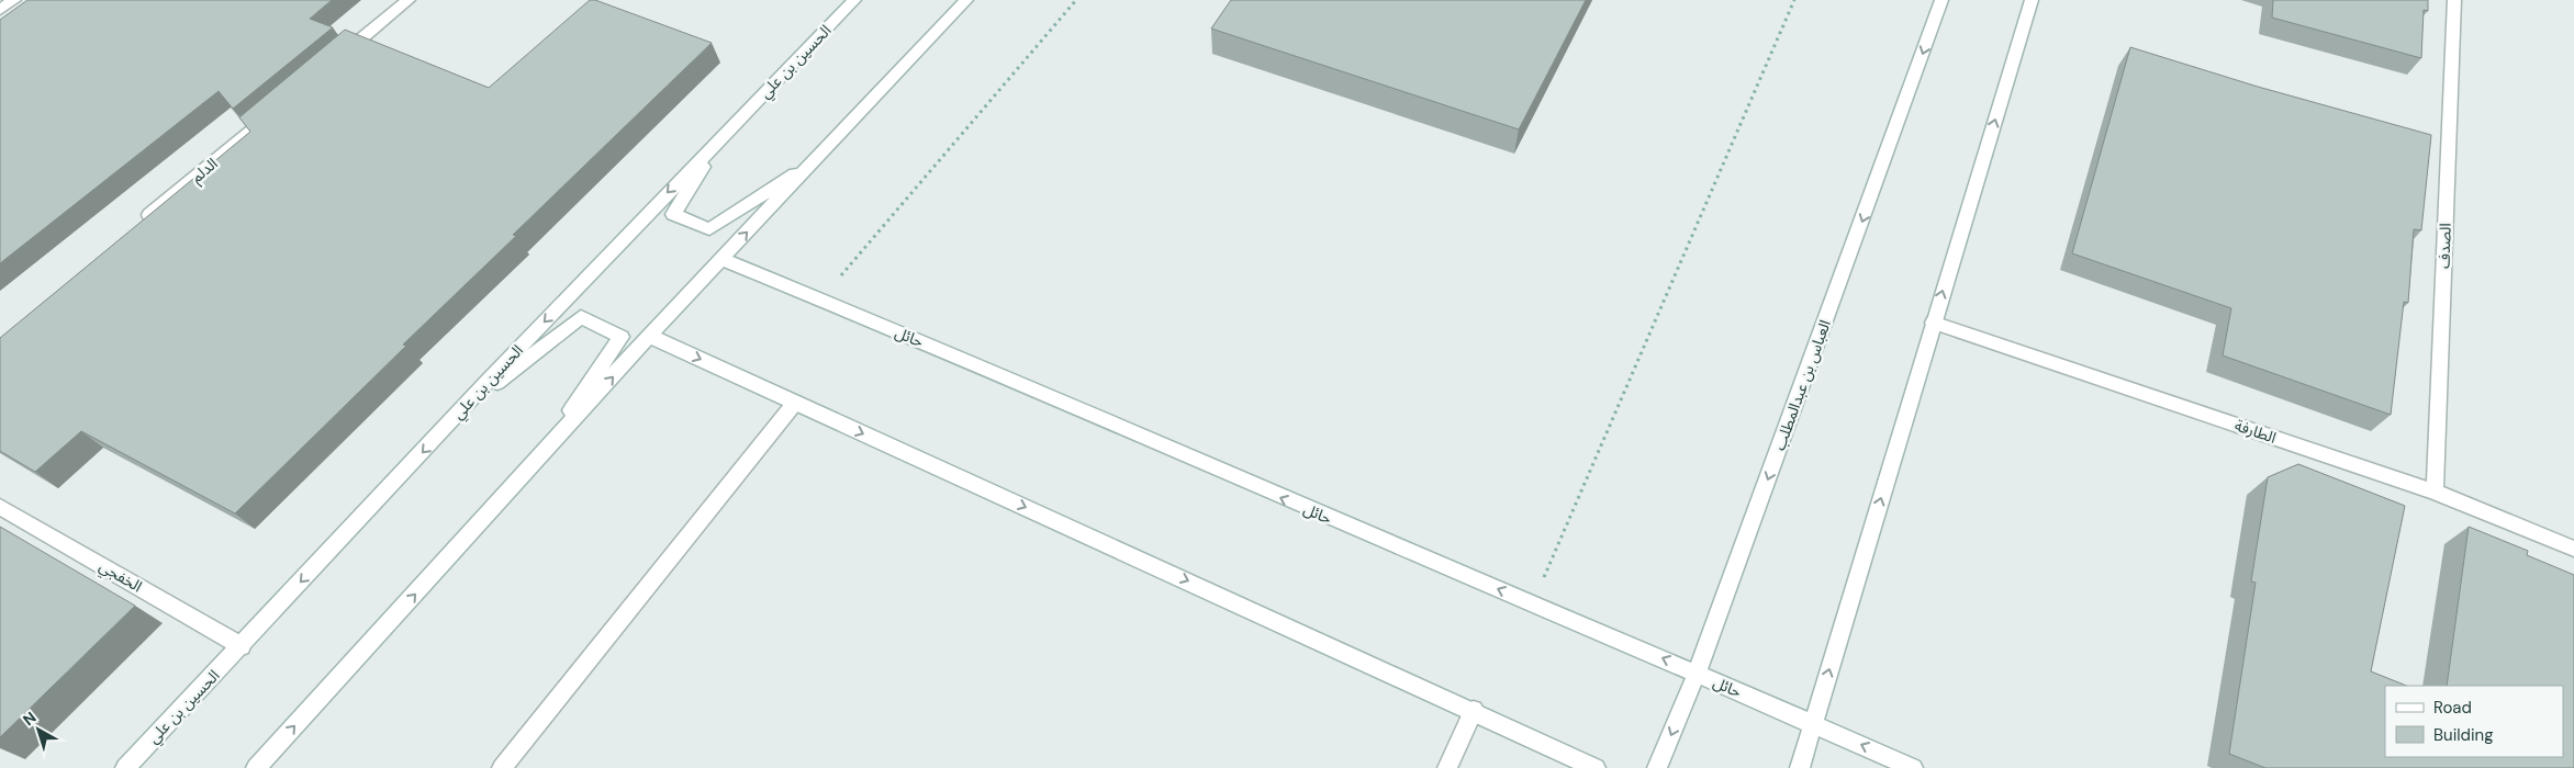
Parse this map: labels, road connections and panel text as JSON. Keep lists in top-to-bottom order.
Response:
{
  "streets": {
    "street": [
      "الحسين بن علي",
      "الدلم",
      "الصدف",
      "حائل",
      "العباس بن عبدالمطلب",
      "الطارفة",
      "الخفجي"
    ]
  },
  "crossings": [
    ["الحسين بن علي", "الخفجي"],
    ["الصدف", "الطارفة"],
    ["حائل", "العباس بن عبدالمطلب"]
  ],
  "legend": ["Road", "Building"],
  "north": "top left"
}
